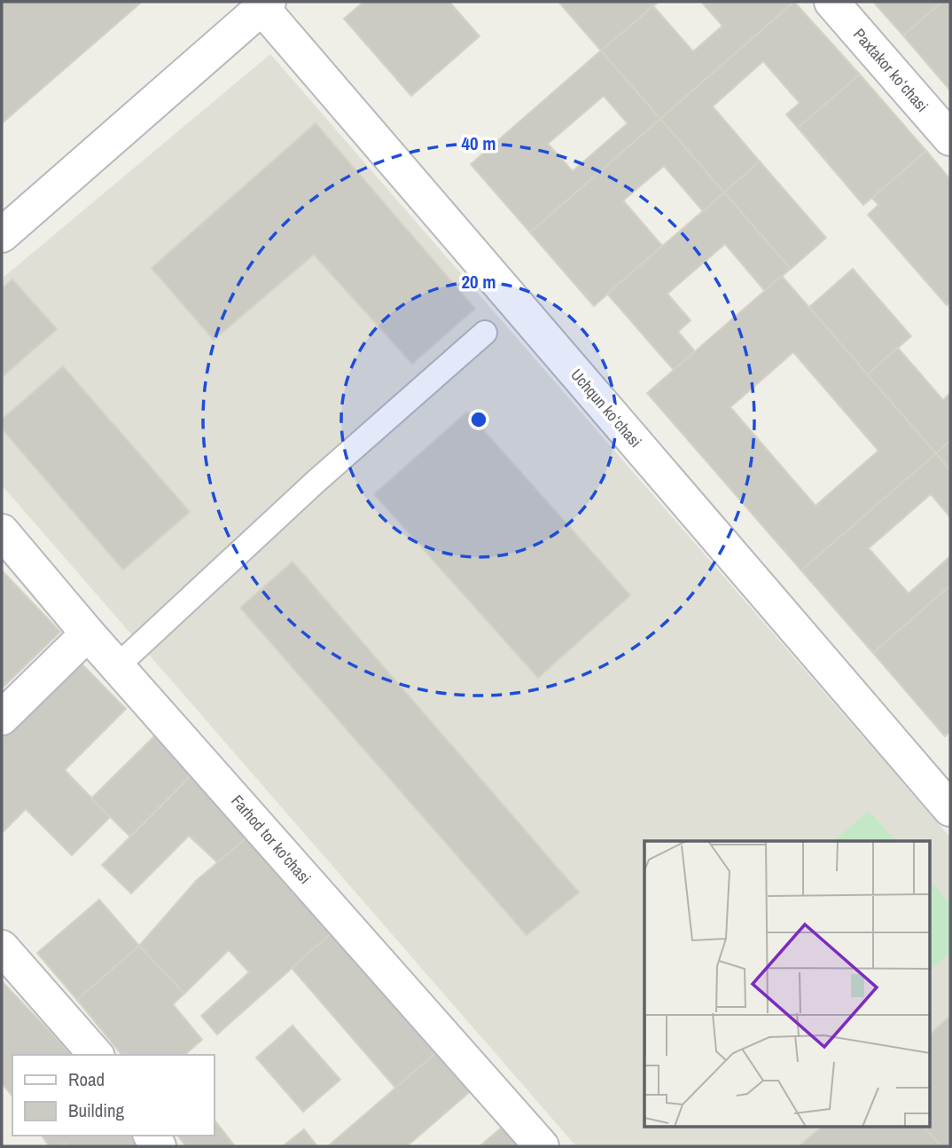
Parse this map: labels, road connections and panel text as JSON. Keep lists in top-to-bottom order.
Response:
{
  "streets": {
    "street": ["Paxtakor koʻchasi", "Uchqun koʻchasi", "Farhod tor ko'chasi"]
  },
  "legend": ["Road", "Building"],
  "rings": ["40 m", "20 m"]
}
